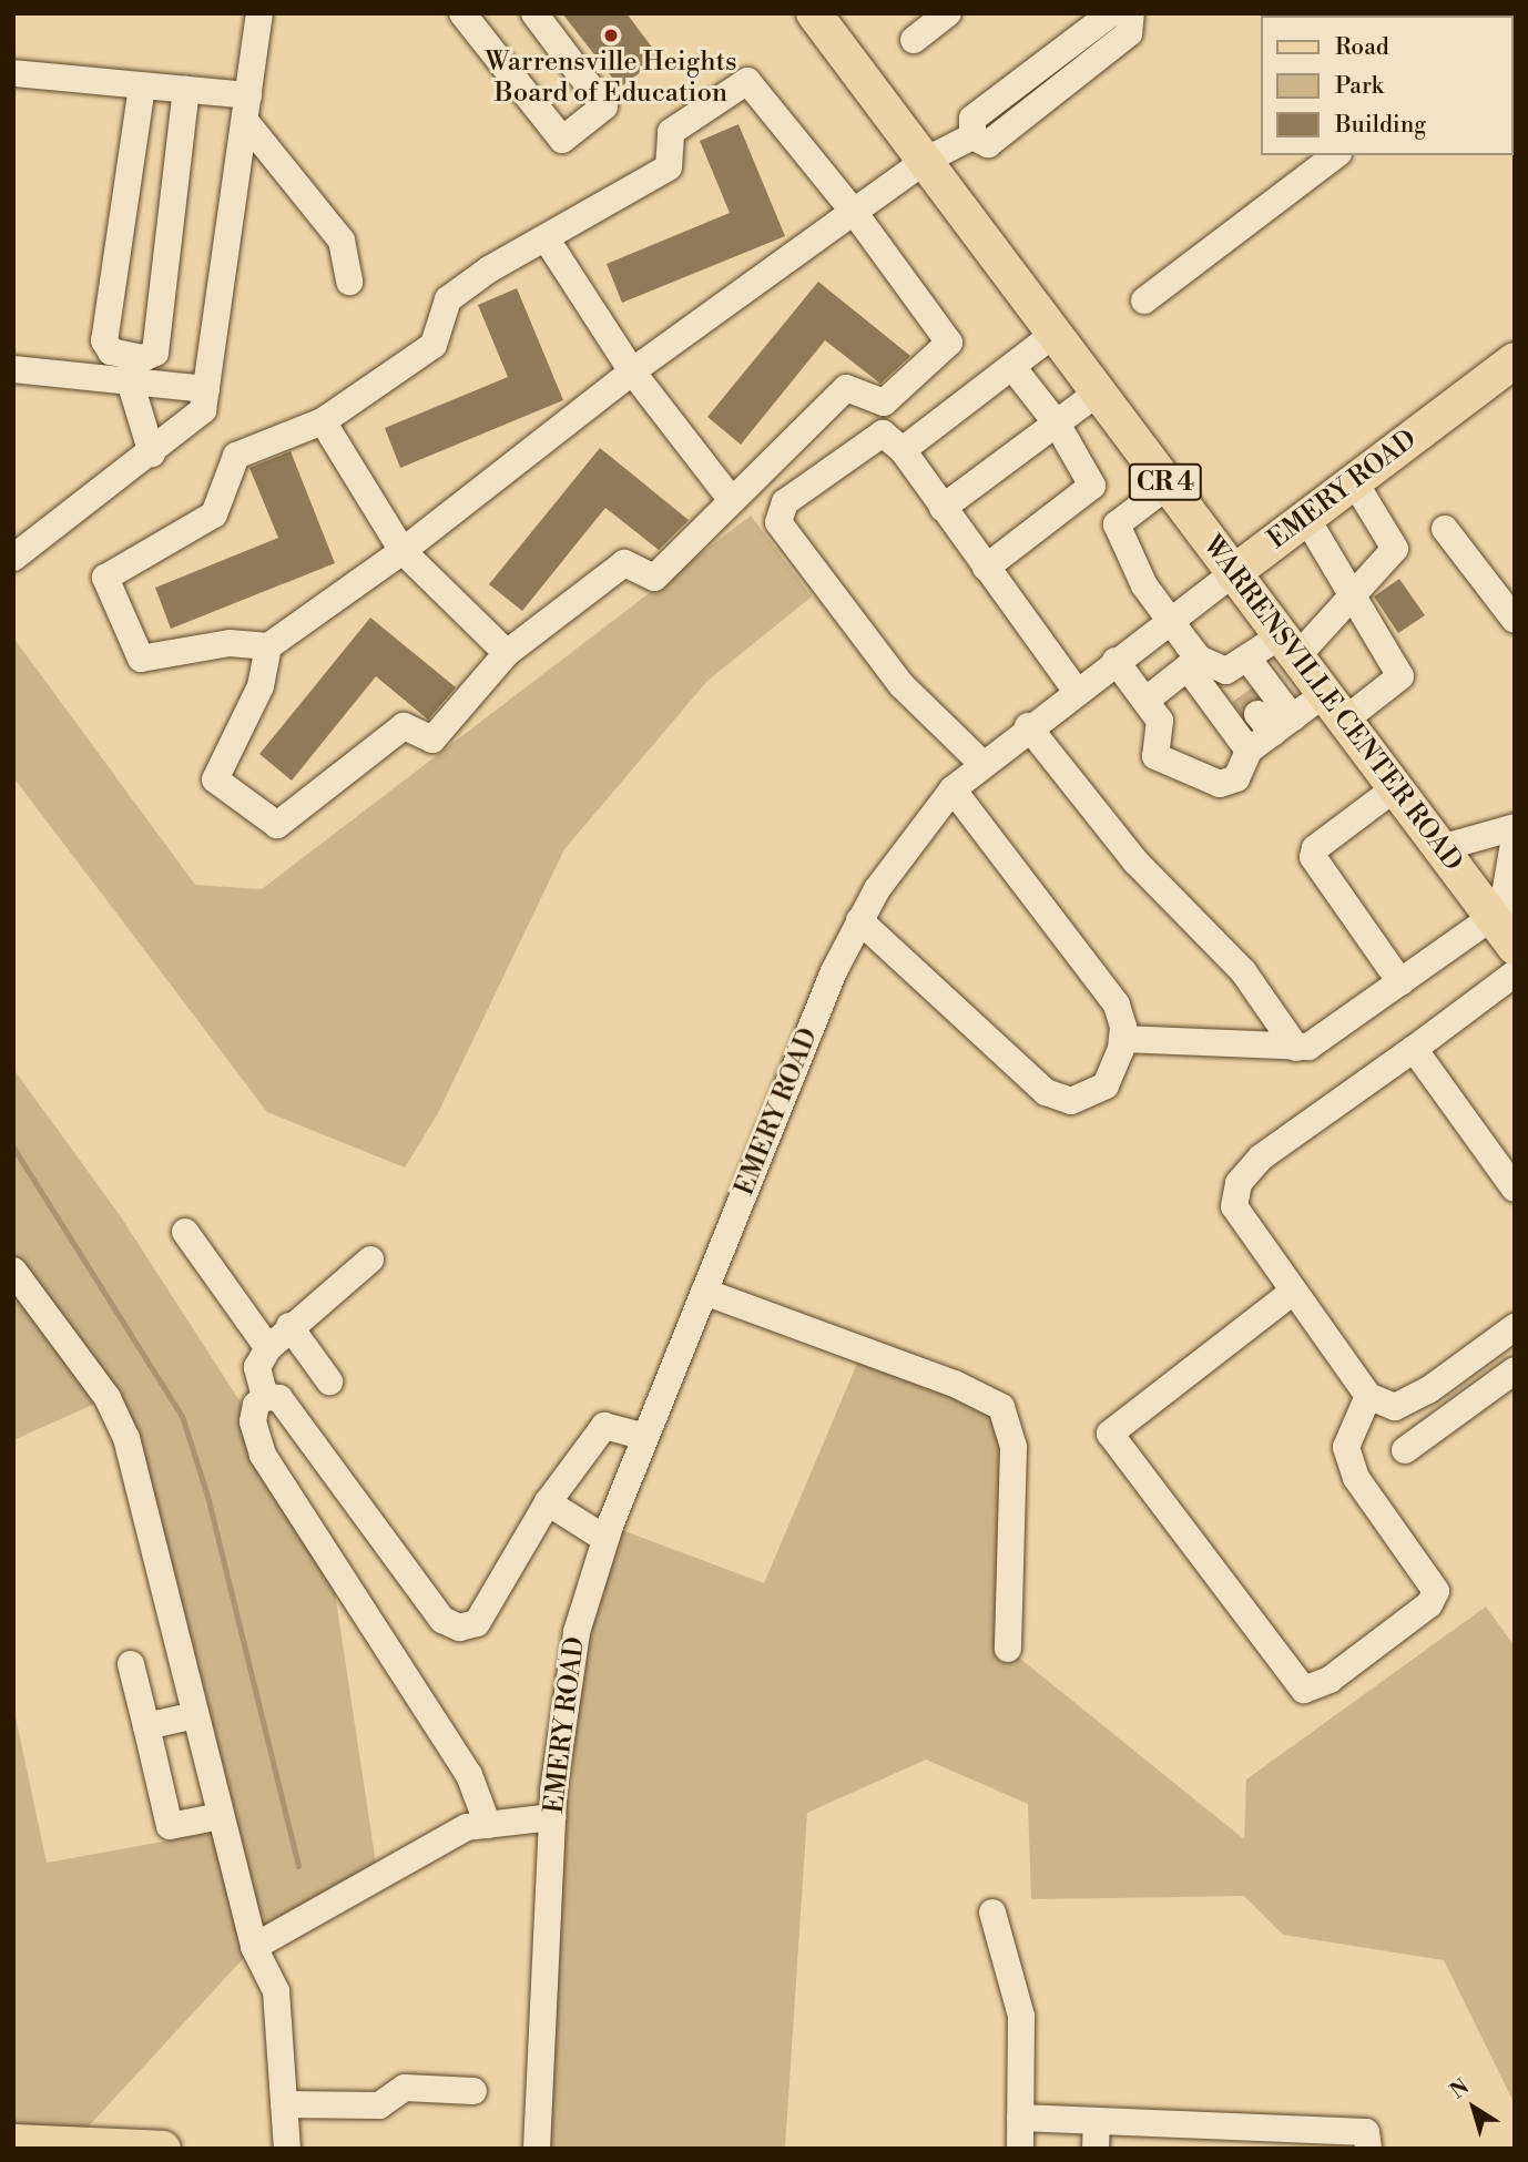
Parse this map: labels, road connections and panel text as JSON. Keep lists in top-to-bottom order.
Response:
{
  "streets": {
    "main road": ["CR 4", "EMERY ROAD", "WARRENSVILLE CENTER ROAD"]
  },
  "crossings": [
    ["EMERY ROAD", "WARRENSVILLE CENTER ROAD"]
  ],
  "places": ["Warrensville Heights Board of Education"],
  "legend": ["Road", "Park", "Building"],
  "north": "top left"
}
